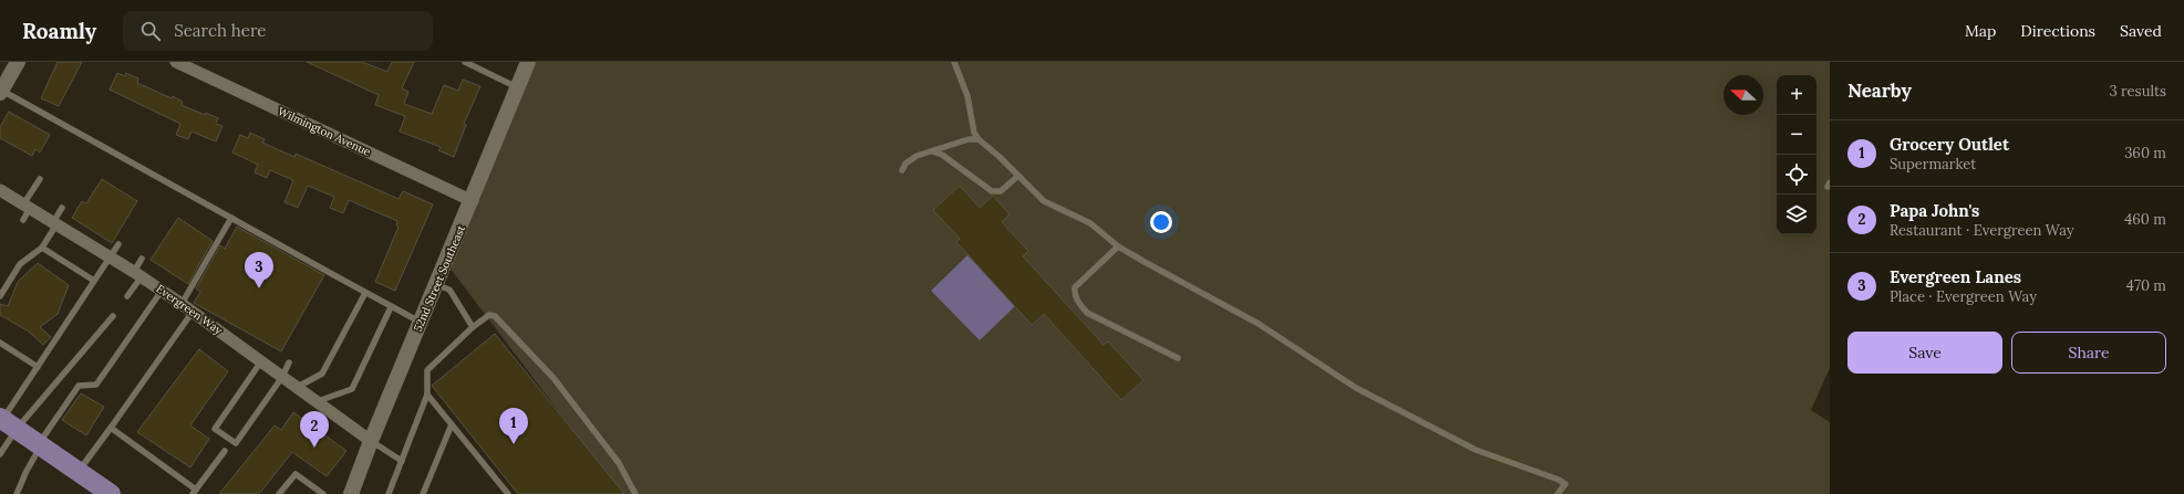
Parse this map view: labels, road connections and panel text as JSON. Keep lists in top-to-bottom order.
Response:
{
  "streets": {
    "street": ["Wilmington Avenue", "52nd Street Southeast", "Evergreen Way"]
  },
  "crossings": [
    ["Wilmington Avenue", "52nd Street Southeast"],
    ["52nd Street Southeast", "Evergreen Way"]
  ],
  "north": "left",
  "page": {
    "header": "Roamly",
    "search": "Search here",
    "nav": ["Map", "Directions", "Saved"],
    "heading": ["Nearby", "3 results"],
    "map_buttons": ["+", "−"],
    "list": [
      {
        "mark": "1",
        "name": "Grocery Outlet",
        "note": "Supermarket",
        "value": "360 m"
      },
      {
        "mark": "2",
        "name": "Papa John's",
        "note": "Restaurant · Evergreen Way",
        "value": "460 m"
      },
      {
        "mark": "3",
        "name": "Evergreen Lanes",
        "note": "Place · Evergreen Way",
        "value": "470 m"
      }
    ],
    "pins": ["3", "1", "2"],
    "buttons": ["Save", "Share"]
  }
}
